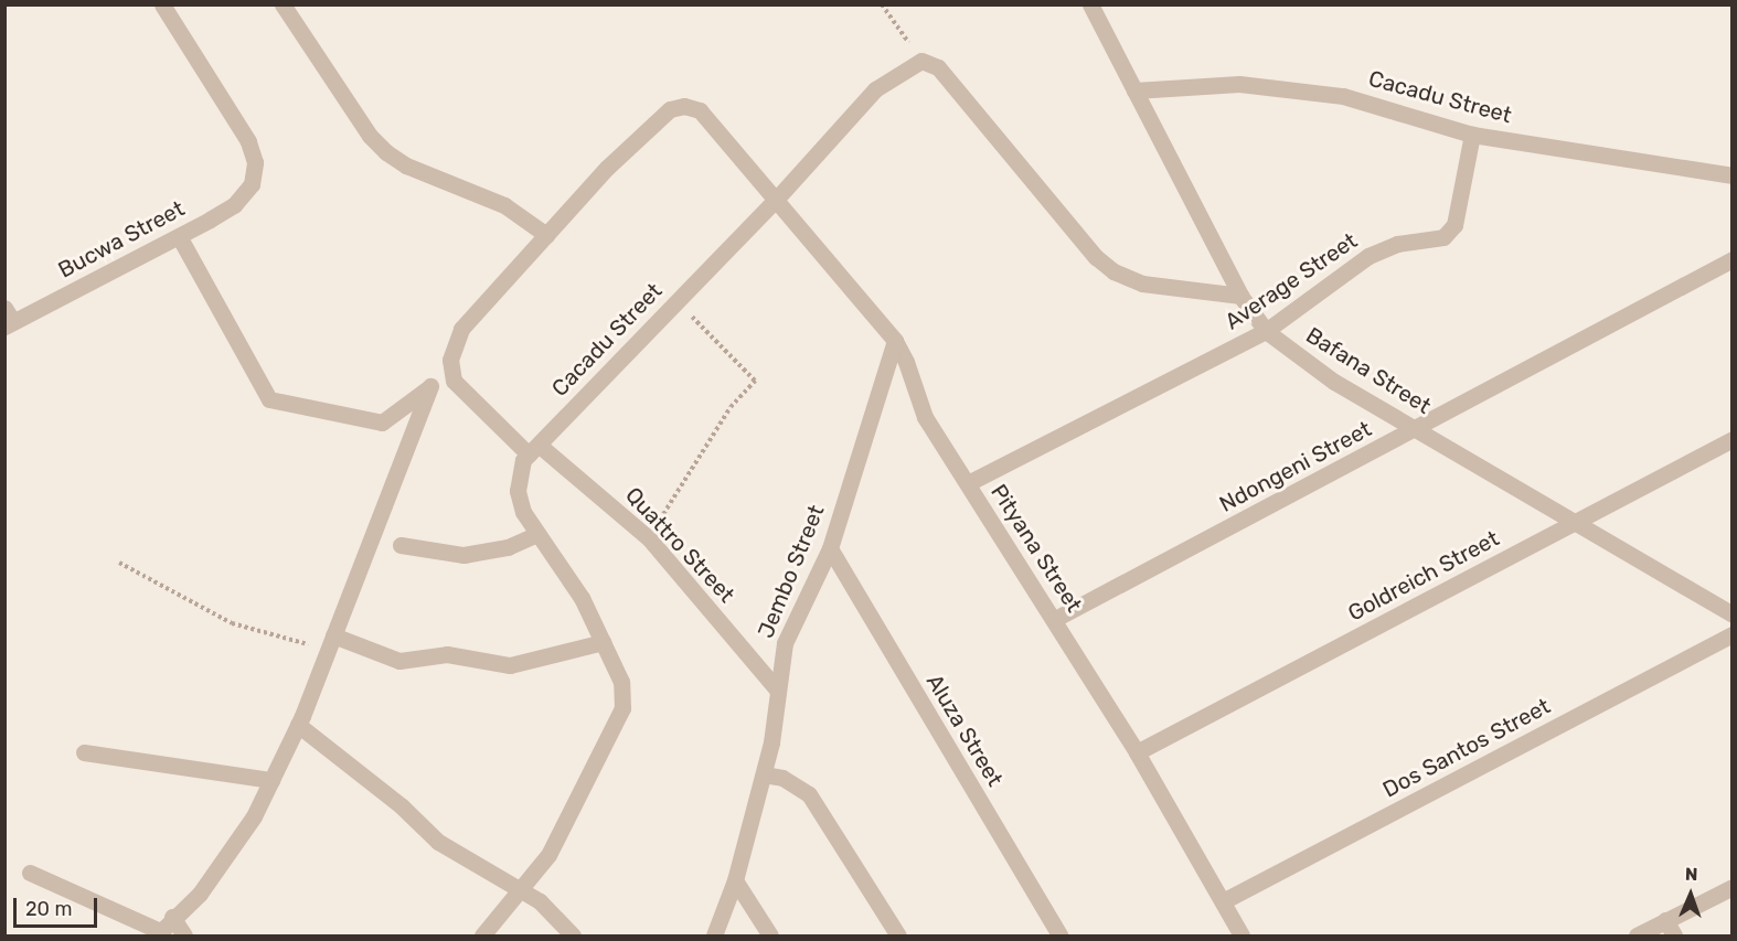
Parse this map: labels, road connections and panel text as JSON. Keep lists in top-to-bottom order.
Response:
{
  "streets": {
    "street": [
      "Cacadu Street",
      "Bucwa Street",
      "Average Street",
      "Bafana Street",
      "Ndongeni Street",
      "Quattro Street",
      "Pityana Street",
      "Jembo Street",
      "Goldreich Street",
      "Aluza Street",
      "Dos Santos Street"
    ]
  },
  "crossings": [
    ["Cacadu Street", "Average Street"],
    ["Cacadu Street", "Bafana Street"],
    ["Cacadu Street", "Quattro Street"],
    ["Cacadu Street", "Pityana Street"],
    ["Average Street", "Bafana Street"],
    ["Average Street", "Pityana Street"],
    ["Bafana Street", "Ndongeni Street"],
    ["Bafana Street", "Goldreich Street"],
    ["Ndongeni Street", "Pityana Street"],
    ["Quattro Street", "Pityana Street"],
    ["Quattro Street", "Jembo Street"],
    ["Pityana Street", "Jembo Street"],
    ["Pityana Street", "Goldreich Street"],
    ["Pityana Street", "Dos Santos Street"],
    ["Jembo Street", "Aluza Street"]
  ],
  "scale_bar": "20 m",
  "north": "top"
}
